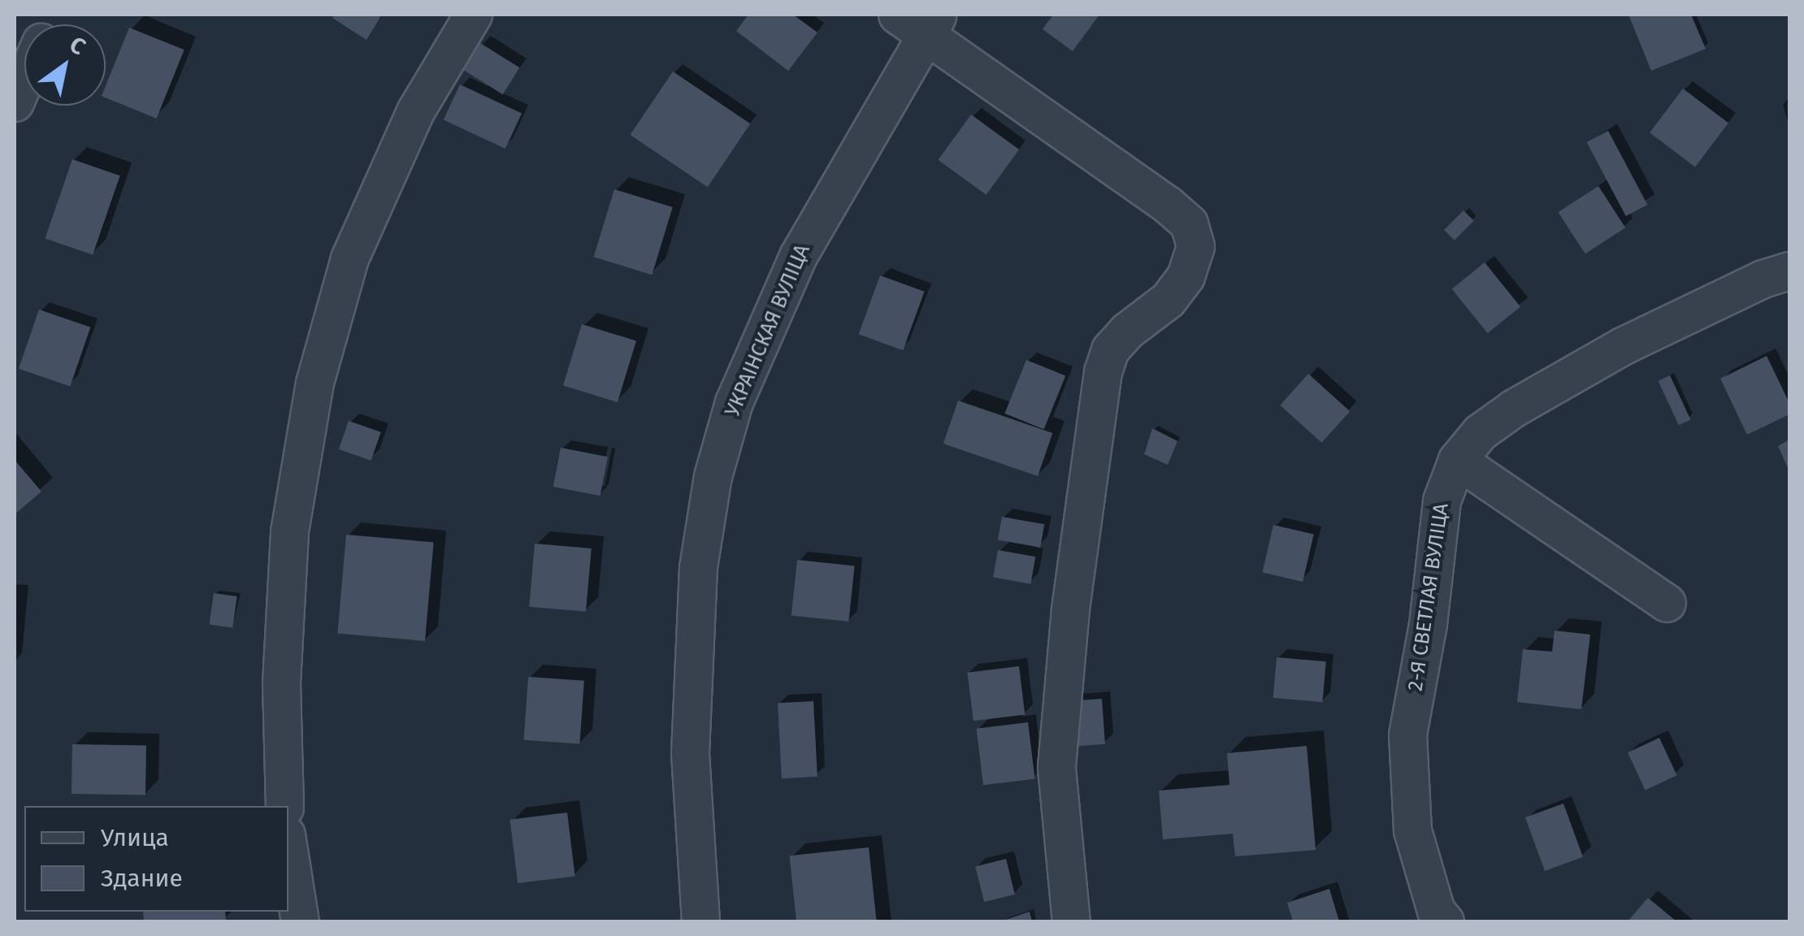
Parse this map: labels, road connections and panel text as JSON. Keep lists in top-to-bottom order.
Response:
{
  "streets": {
    "street": ["УКРАІНСКАЯ ВУЛІЦА", "2-Я СВЕТЛАЯ ВУЛІЦА"]
  },
  "legend": ["Улица", "Здание"],
  "north": "top right"
}
